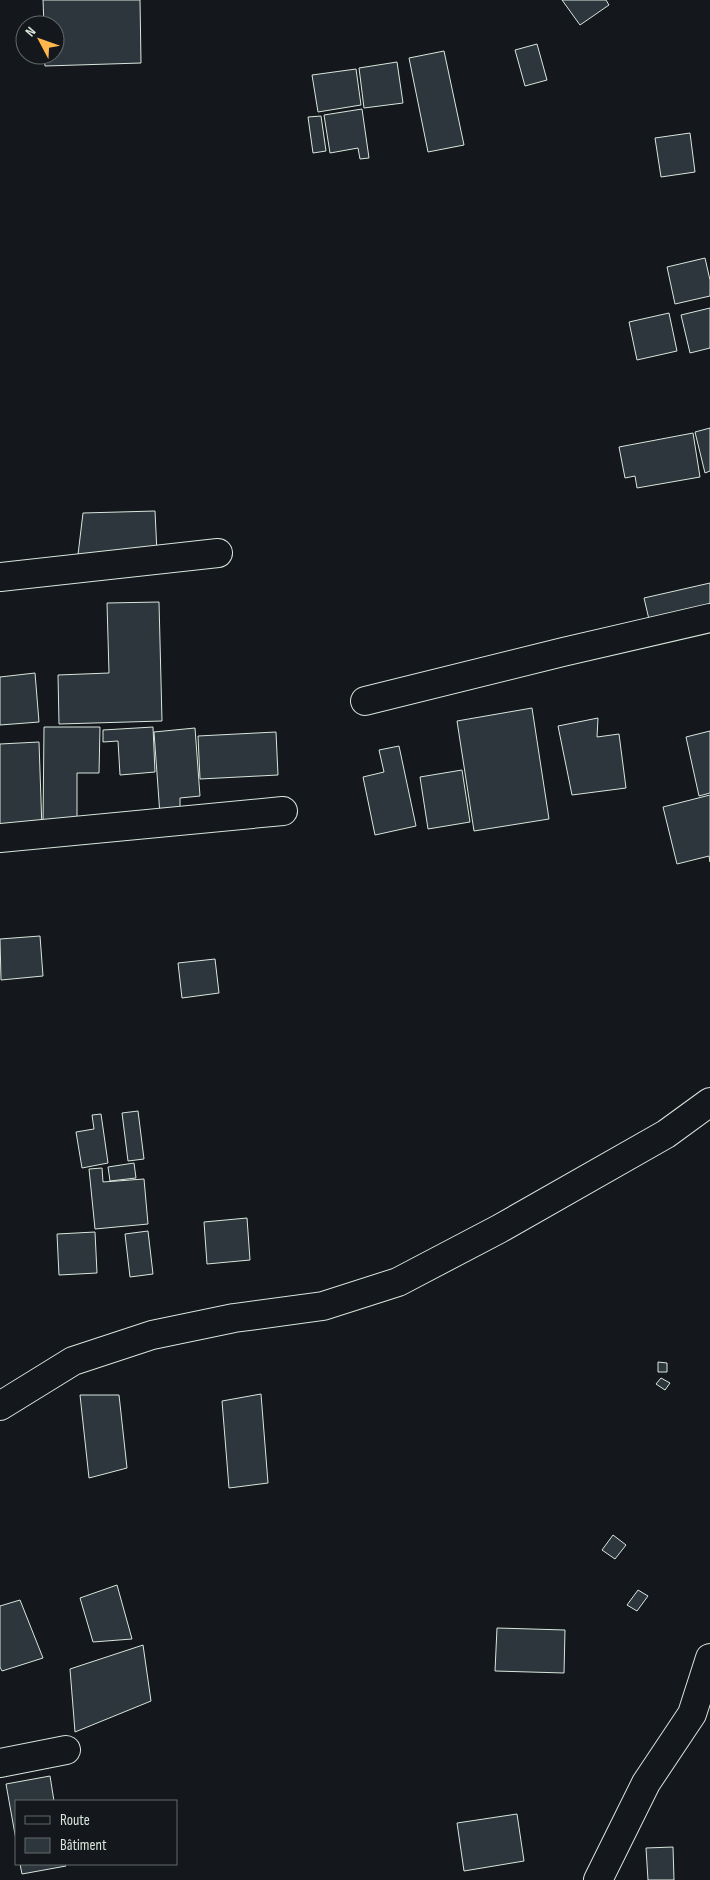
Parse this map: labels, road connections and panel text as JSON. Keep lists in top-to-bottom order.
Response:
{
  "legend": ["Route", "Bâtiment"],
  "north": "top left"
}
